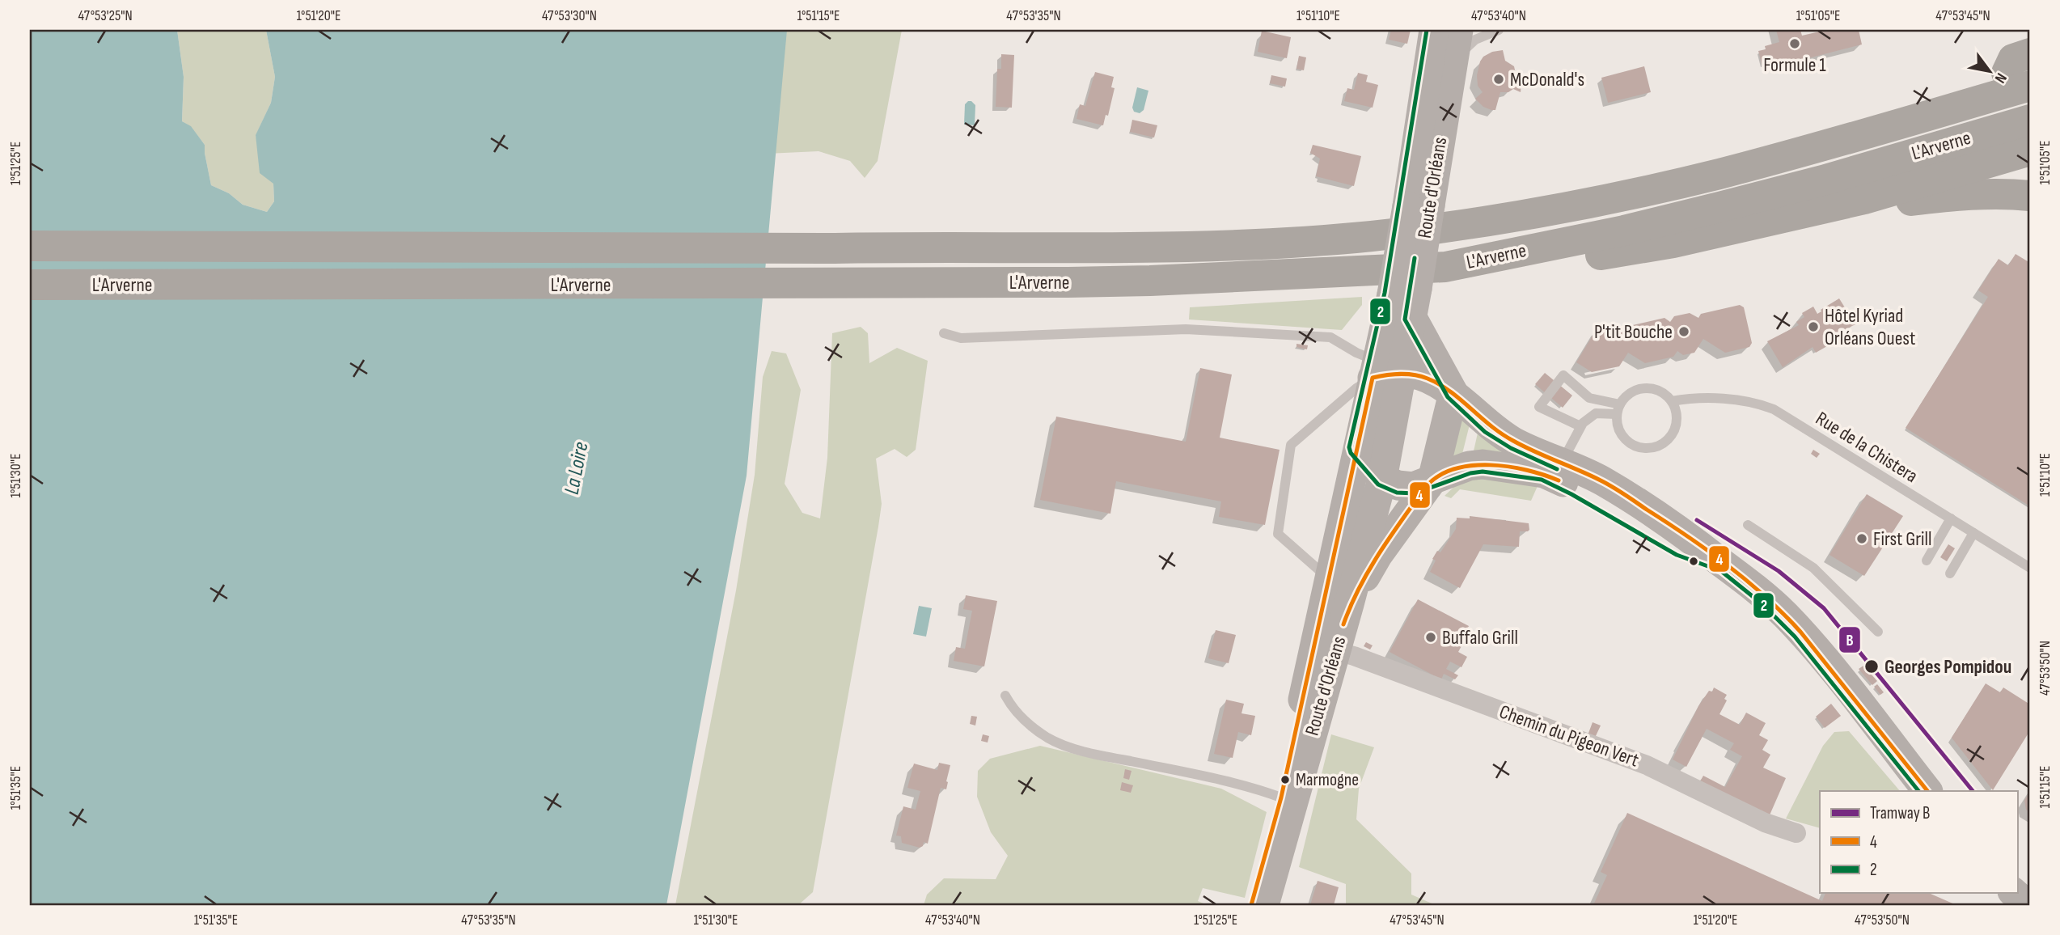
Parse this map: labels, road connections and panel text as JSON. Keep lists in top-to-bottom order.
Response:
{
  "streets": {
    "highway": ["L'Arverne"],
    "main road": ["Route d'Orléans"],
    "street": ["Chemin du Pigeon Vert"],
    "lane": ["Rue de la Chistera"]
  },
  "crossings": [
    ["Route d'Orléans", "Chemin du Pigeon Vert"]
  ],
  "water": ["La Loire"],
  "places": [
    "Formule 1",
    "McDonald's",
    "Hôtel Kyriad Orléans Ouest",
    "P'tit Bouche",
    "First Grill",
    "Buffalo Grill",
    "Georges Pompidou",
    "Marmogne"
  ],
  "lines": ["transit line 2", "transit line 4", "tram line B"],
  "legend": ["Tramway B", "4", "2"],
  "north": "bottom right",
  "coordinates": [
    "47°53'25\"N",
    "1°51'20\"E",
    "47°53'30\"N",
    "1°51'15\"E",
    "47°53'35\"N",
    "1°51'10\"E",
    "47°53'40\"N",
    "1°51'05\"E",
    "47°53'45\"N",
    "1°51'25\"E",
    "1°51'30\"E",
    "47°53'50\"N",
    "1°51'35\"E"
  ]
}
